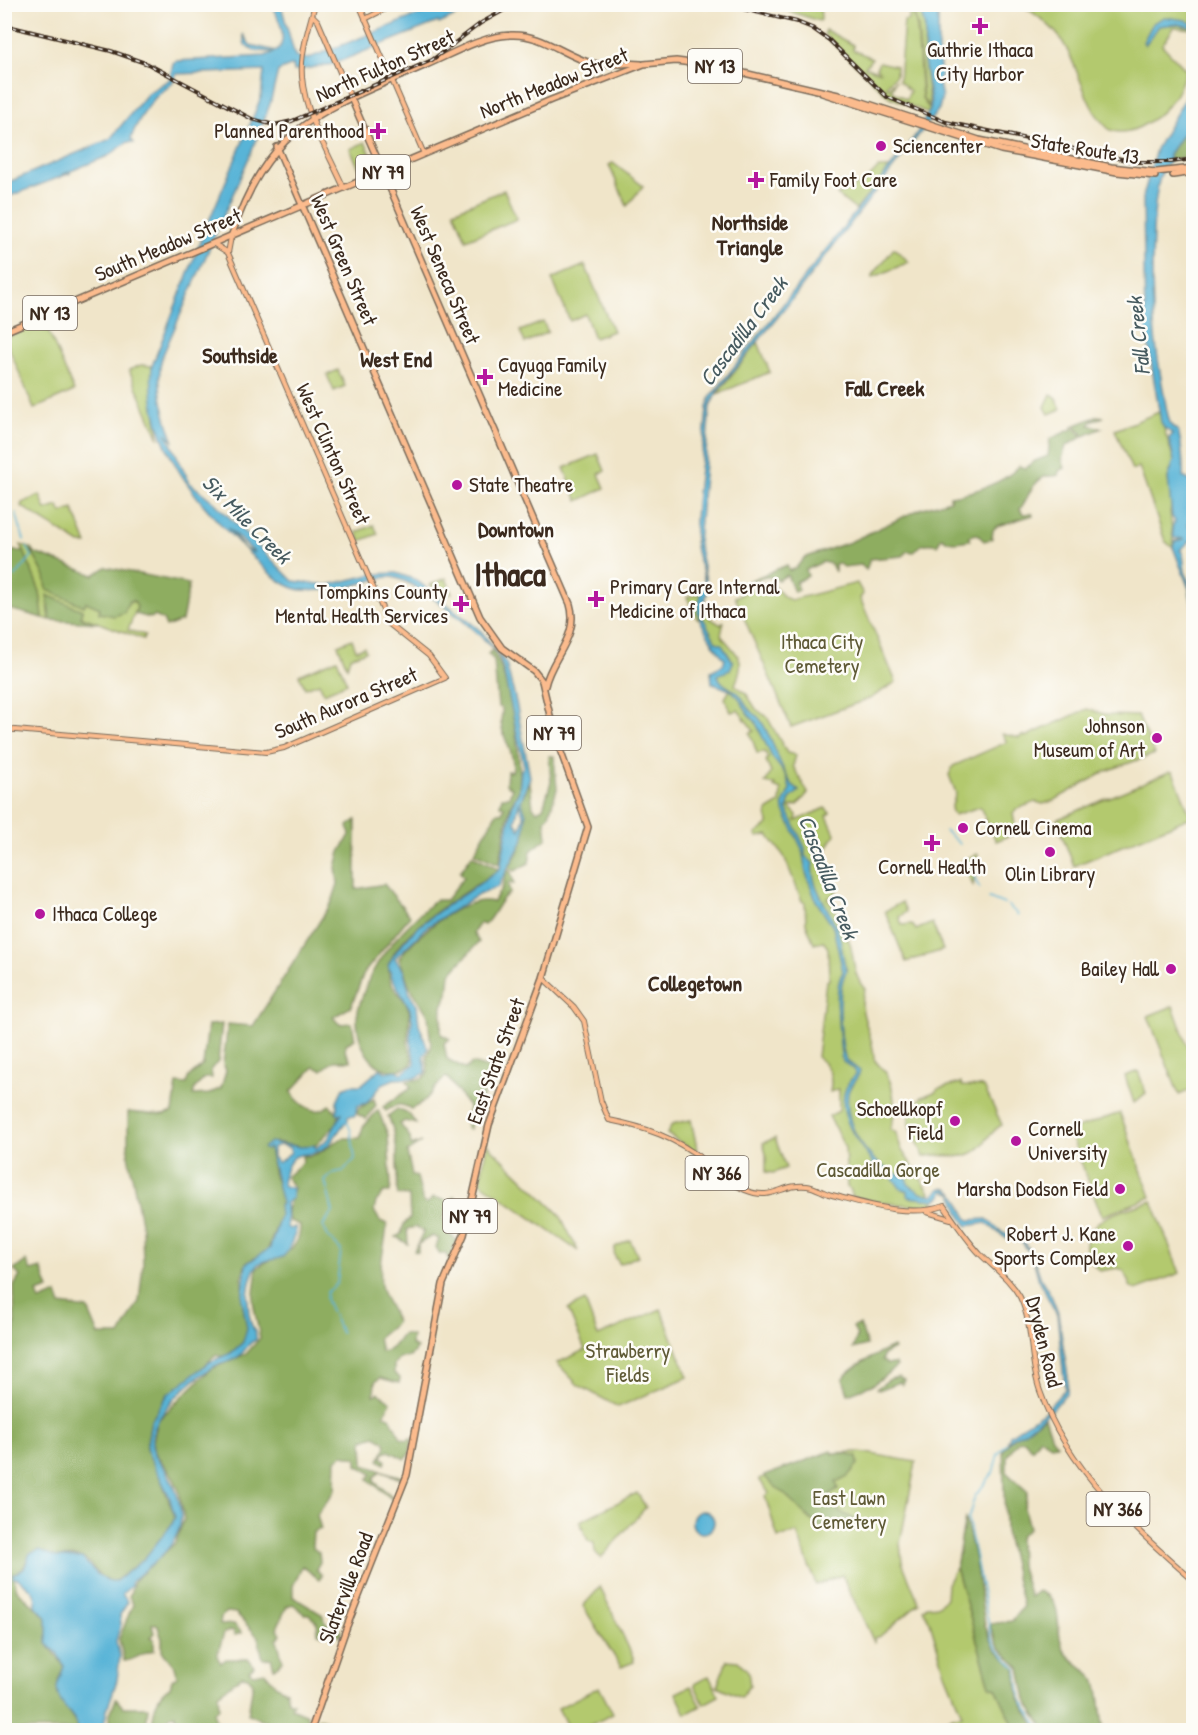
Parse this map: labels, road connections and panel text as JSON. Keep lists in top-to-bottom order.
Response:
{
  "streets": {
    "highway": [
      "North Fulton Street",
      "NY 13",
      "North Meadow Street",
      "State Route 13",
      "NY 79",
      "South Meadow Street",
      "West Green Street",
      "West Seneca Street",
      "East State Street",
      "Slaterville Road"
    ],
    "main road": [
      "West Clinton Street",
      "South Aurora Street",
      "NY 366",
      "Dryden Road"
    ]
  },
  "crossings": [
    ["North Fulton Street", "NY 13"],
    ["North Fulton Street", "North Meadow Street"],
    ["North Fulton Street", "West Seneca Street"],
    ["NY 13", "South Meadow Street"],
    ["NY 13", "West Green Street"],
    ["North Meadow Street", "State Route 13"],
    ["North Meadow Street", "South Meadow Street"],
    ["North Meadow Street", "West Seneca Street"],
    ["South Meadow Street", "West Green Street"],
    ["West Green Street", "West Seneca Street"],
    ["West Green Street", "East State Street"],
    ["West Seneca Street", "East State Street"],
    ["West Clinton Street", "South Aurora Street"],
    ["East State Street", "Dryden Road"],
    ["East State Street", "Slaterville Road"]
  ],
  "districts": [
    "Northside Triangle",
    "Southside",
    "West End",
    "Fall Creek",
    "Downtown",
    "Ithaca",
    "Collegetown"
  ],
  "water": ["Cascadilla Creek", "Fall Creek", "Six Mile Creek"],
  "parks": [
    "Ithaca City Cemetery",
    "Cascadilla Gorge",
    "Strawberry Fields",
    "East Lawn Cemetery"
  ],
  "places": {
    "health": [
      "Guthrie Ithaca City Harbor",
      "Planned Parenthood",
      "Family Foot Care",
      "Cayuga Family Medicine",
      "Primary Care Internal Medicine of Ithaca",
      "Tompkins County Mental Health Services",
      "Cornell Health"
    ],
    "other": [
      "Sciencenter",
      "State Theatre",
      "Johnson Museum of Art",
      "Cornell Cinema",
      "Olin Library",
      "Ithaca College",
      "Bailey Hall",
      "Schoellkopf Field",
      "Cornell University",
      "Marsha Dodson Field",
      "Robert J. Kane Sports Complex"
    ]
  }
}
